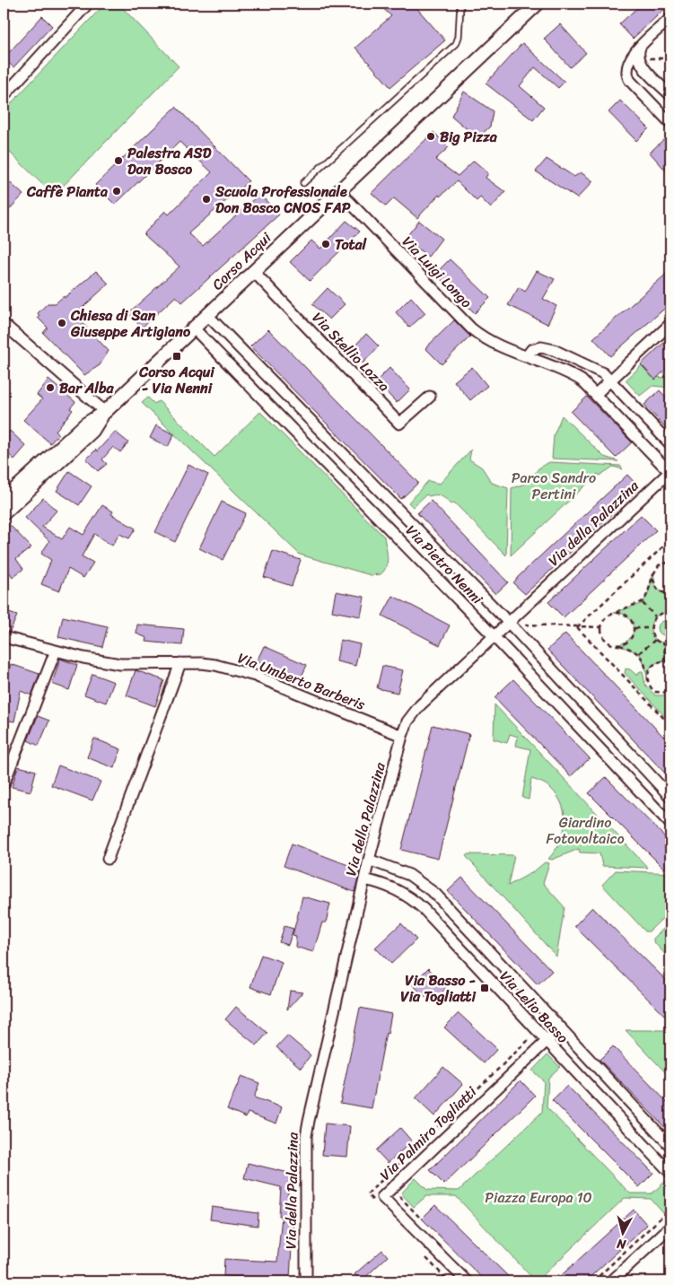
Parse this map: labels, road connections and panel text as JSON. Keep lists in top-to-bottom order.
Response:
{
  "streets": {
    "street": [
      "Corso Acqui",
      "Via Luigi Longo",
      "Via Stellio Lozza",
      "Via della Palazzina",
      "Via Pietro Nenni",
      "Via Umberto Barberis",
      "Via Lelio Basso",
      "Via Palmiro Togliatti"
    ]
  },
  "crossings": [
    ["Corso Acqui", "Via Luigi Longo"],
    ["Corso Acqui", "Via Stellio Lozza"],
    ["Corso Acqui", "Via Pietro Nenni"],
    ["Via Luigi Longo", "Via della Palazzina"],
    ["Via della Palazzina", "Via Pietro Nenni"],
    ["Via della Palazzina", "Via Umberto Barberis"],
    ["Via della Palazzina", "Via Lelio Basso"],
    ["Via Lelio Basso", "Via Palmiro Togliatti"]
  ],
  "parks": ["Parco Sandro Pertini", "Giardino Fotovoltaico", "Piazza Europa 10"],
  "places": {
    "other": [
      "Big Pizza",
      "Palestra ASD Don Bosco",
      "Caffè Pianta",
      "Scuola Professionale Don Bosco CNOS FAP",
      "Total",
      "Chiesa di San Giuseppe Artigiano",
      "Bar Alba"
    ],
    "transit": ["Corso Acqui - Via Nenni", "Via Basso - Via Togliatti"]
  },
  "north": "bottom"
}
